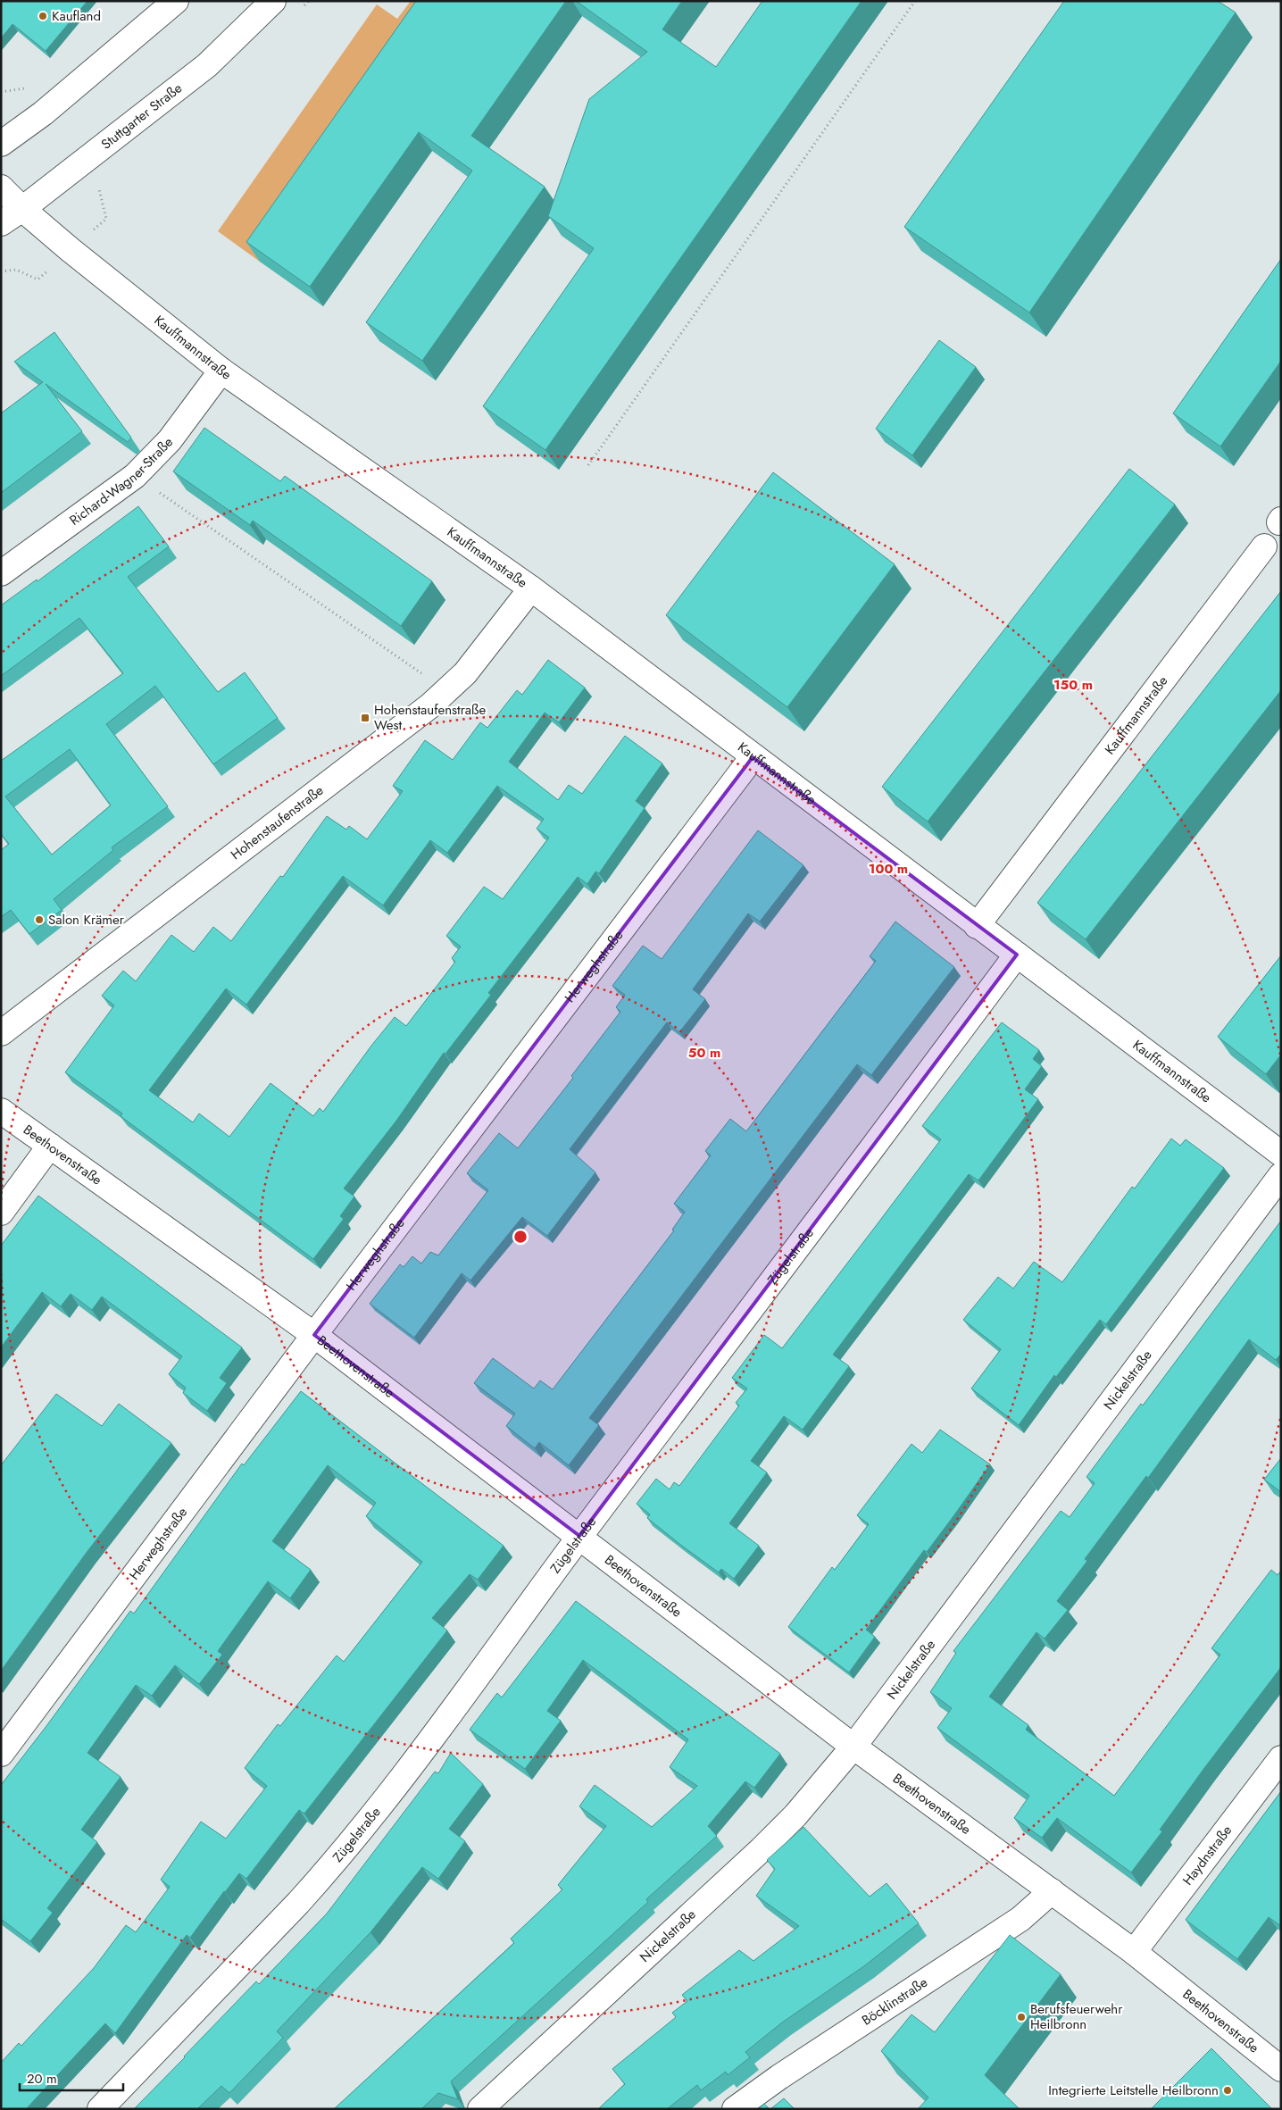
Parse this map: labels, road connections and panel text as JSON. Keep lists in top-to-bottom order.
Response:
{
  "streets": {
    "street": [
      "Stuttgarter Straße",
      "Kauffmannstraße",
      "Richard-Wagner-Straße",
      "Hohenstaufenstraße",
      "Herweghstraße",
      "Beethovenstraße",
      "Zügelstraße",
      "Nickelstraße",
      "Haydnstraße",
      "Böcklinstraße"
    ]
  },
  "crossings": [
    ["Stuttgarter Straße", "Kauffmannstraße"],
    ["Kauffmannstraße", "Richard-Wagner-Straße"],
    ["Kauffmannstraße", "Hohenstaufenstraße"],
    ["Kauffmannstraße", "Herweghstraße"],
    ["Kauffmannstraße", "Zügelstraße"],
    ["Herweghstraße", "Beethovenstraße"],
    ["Beethovenstraße", "Zügelstraße"],
    ["Beethovenstraße", "Nickelstraße"],
    ["Beethovenstraße", "Haydnstraße"],
    ["Beethovenstraße", "Böcklinstraße"]
  ],
  "places": {
    "other": [
      "Kaufland",
      "Salon Krämer",
      "Berufsfeuerwehr Heilbronn",
      "Integrierte Leitstelle Heilbronn"
    ],
    "transit": ["Hohenstaufenstraße West"]
  },
  "scale_bar": "20 m",
  "rings": ["150 m", "100 m", "50 m"]
}
